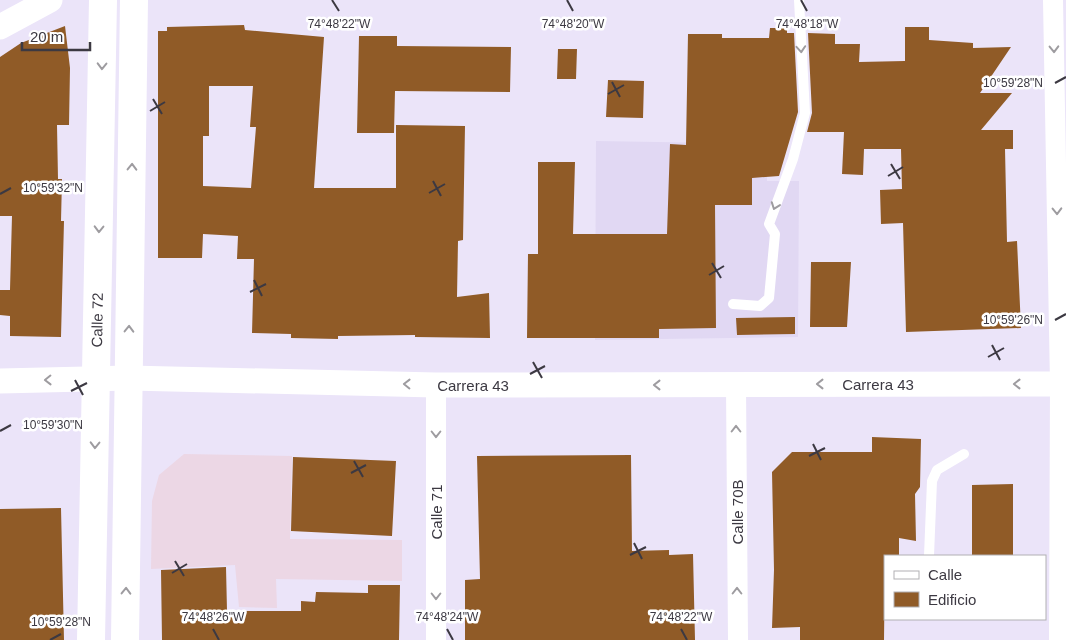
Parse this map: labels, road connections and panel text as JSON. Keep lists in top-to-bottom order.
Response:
{
  "streets": {
    "main road": ["Calle 72"],
    "street": ["Carrera 43", "Calle 71", "Calle 70B"]
  },
  "crossings": [
    ["Calle 72", "Carrera 43"],
    ["Carrera 43", "Calle 71"],
    ["Carrera 43", "Calle 70B"]
  ],
  "one_way": ["Carrera 43", "Calle 71", "Calle 70B"],
  "legend": ["Calle", "Edificio"],
  "scale_bar": "20 m",
  "coordinates": [
    "74°48'22\"W",
    "74°48'20\"W",
    "74°48'18\"W",
    "10°59'28\"N",
    "10°59'32\"N",
    "10°59'26\"N",
    "10°59'30\"N",
    "74°48'26\"W",
    "74°48'24\"W"
  ]
}
